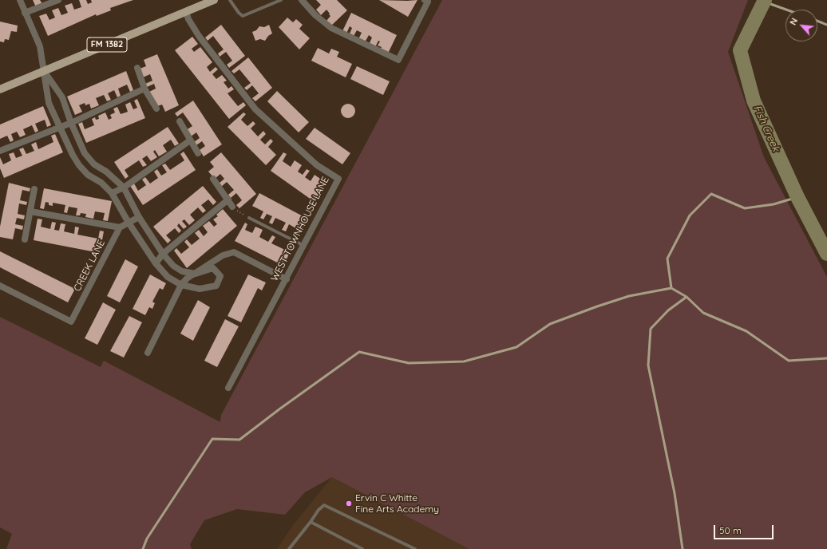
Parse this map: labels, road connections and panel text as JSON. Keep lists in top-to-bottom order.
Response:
{
  "streets": {
    "main road": ["FM 1382"],
    "street": ["WEST TOWNHOUSE LANE", "CREEK LANE"]
  },
  "crossings": [
    ["FM 1382", "WEST TOWNHOUSE LANE"]
  ],
  "water": ["Fish Creek"],
  "places": ["Ervin C Whitte Fine Arts Academy"],
  "scale_bar": "50 m",
  "north": "top left"
}
